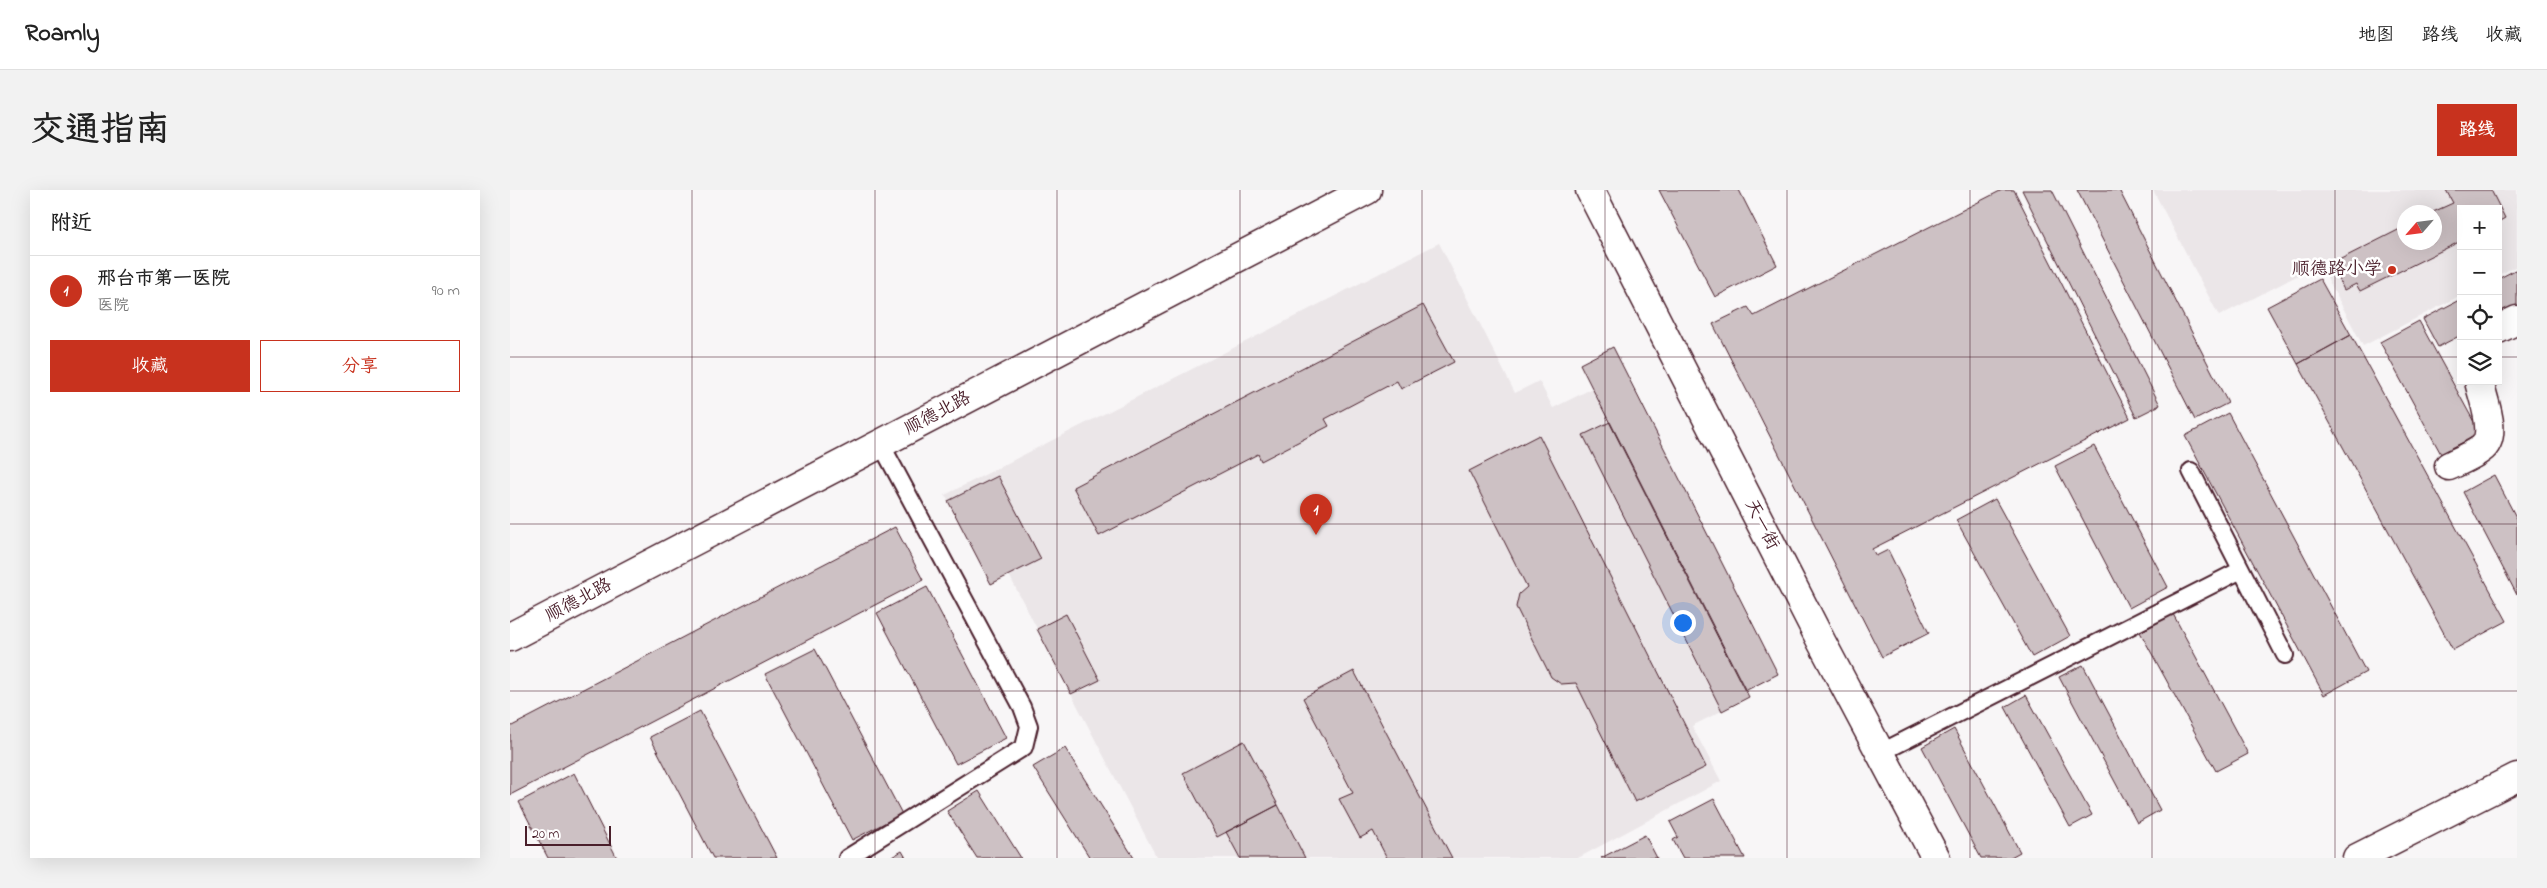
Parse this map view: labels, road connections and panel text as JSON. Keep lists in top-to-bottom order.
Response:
{
  "streets": {
    "street": ["顺德北路", "天一街"]
  },
  "places": ["顺德路小学"],
  "scale_bar": "20 m",
  "north": "bottom left",
  "page": {
    "header": "Roamly",
    "nav": ["地图", "路线", "收藏"],
    "title": "交通指南",
    "buttons": [
      "路线",
      ["收藏", "分享"]
    ],
    "heading": "附近",
    "map_buttons": ["+", "−"],
    "list": [
      {
        "mark": "1",
        "name": "邢台市第一医院",
        "note": "医院",
        "value": "90 m"
      }
    ],
    "pins": "1",
    "scale": "20 m"
  }
}
